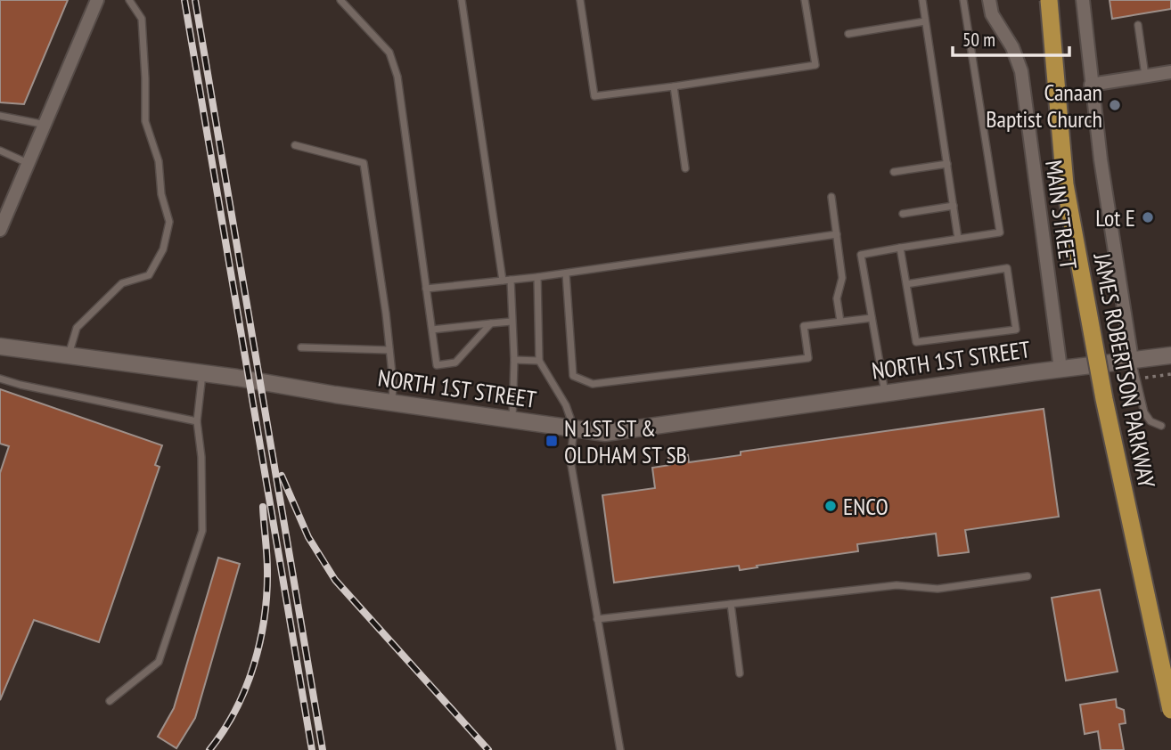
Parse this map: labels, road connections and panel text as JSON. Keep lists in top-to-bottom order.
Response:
{
  "streets": {
    "main road": ["JAMES ROBERTSON PARKWAY"],
    "street": ["MAIN STREET", "NORTH 1ST STREET"]
  },
  "crossings": [
    ["MAIN STREET", "NORTH 1ST STREET"]
  ],
  "places": {
    "other": ["Canaan Baptist Church", "Lot E", "ENCO"],
    "transit": ["N 1ST ST & OLDHAM ST SB"]
  },
  "scale_bar": "50 m"
}
